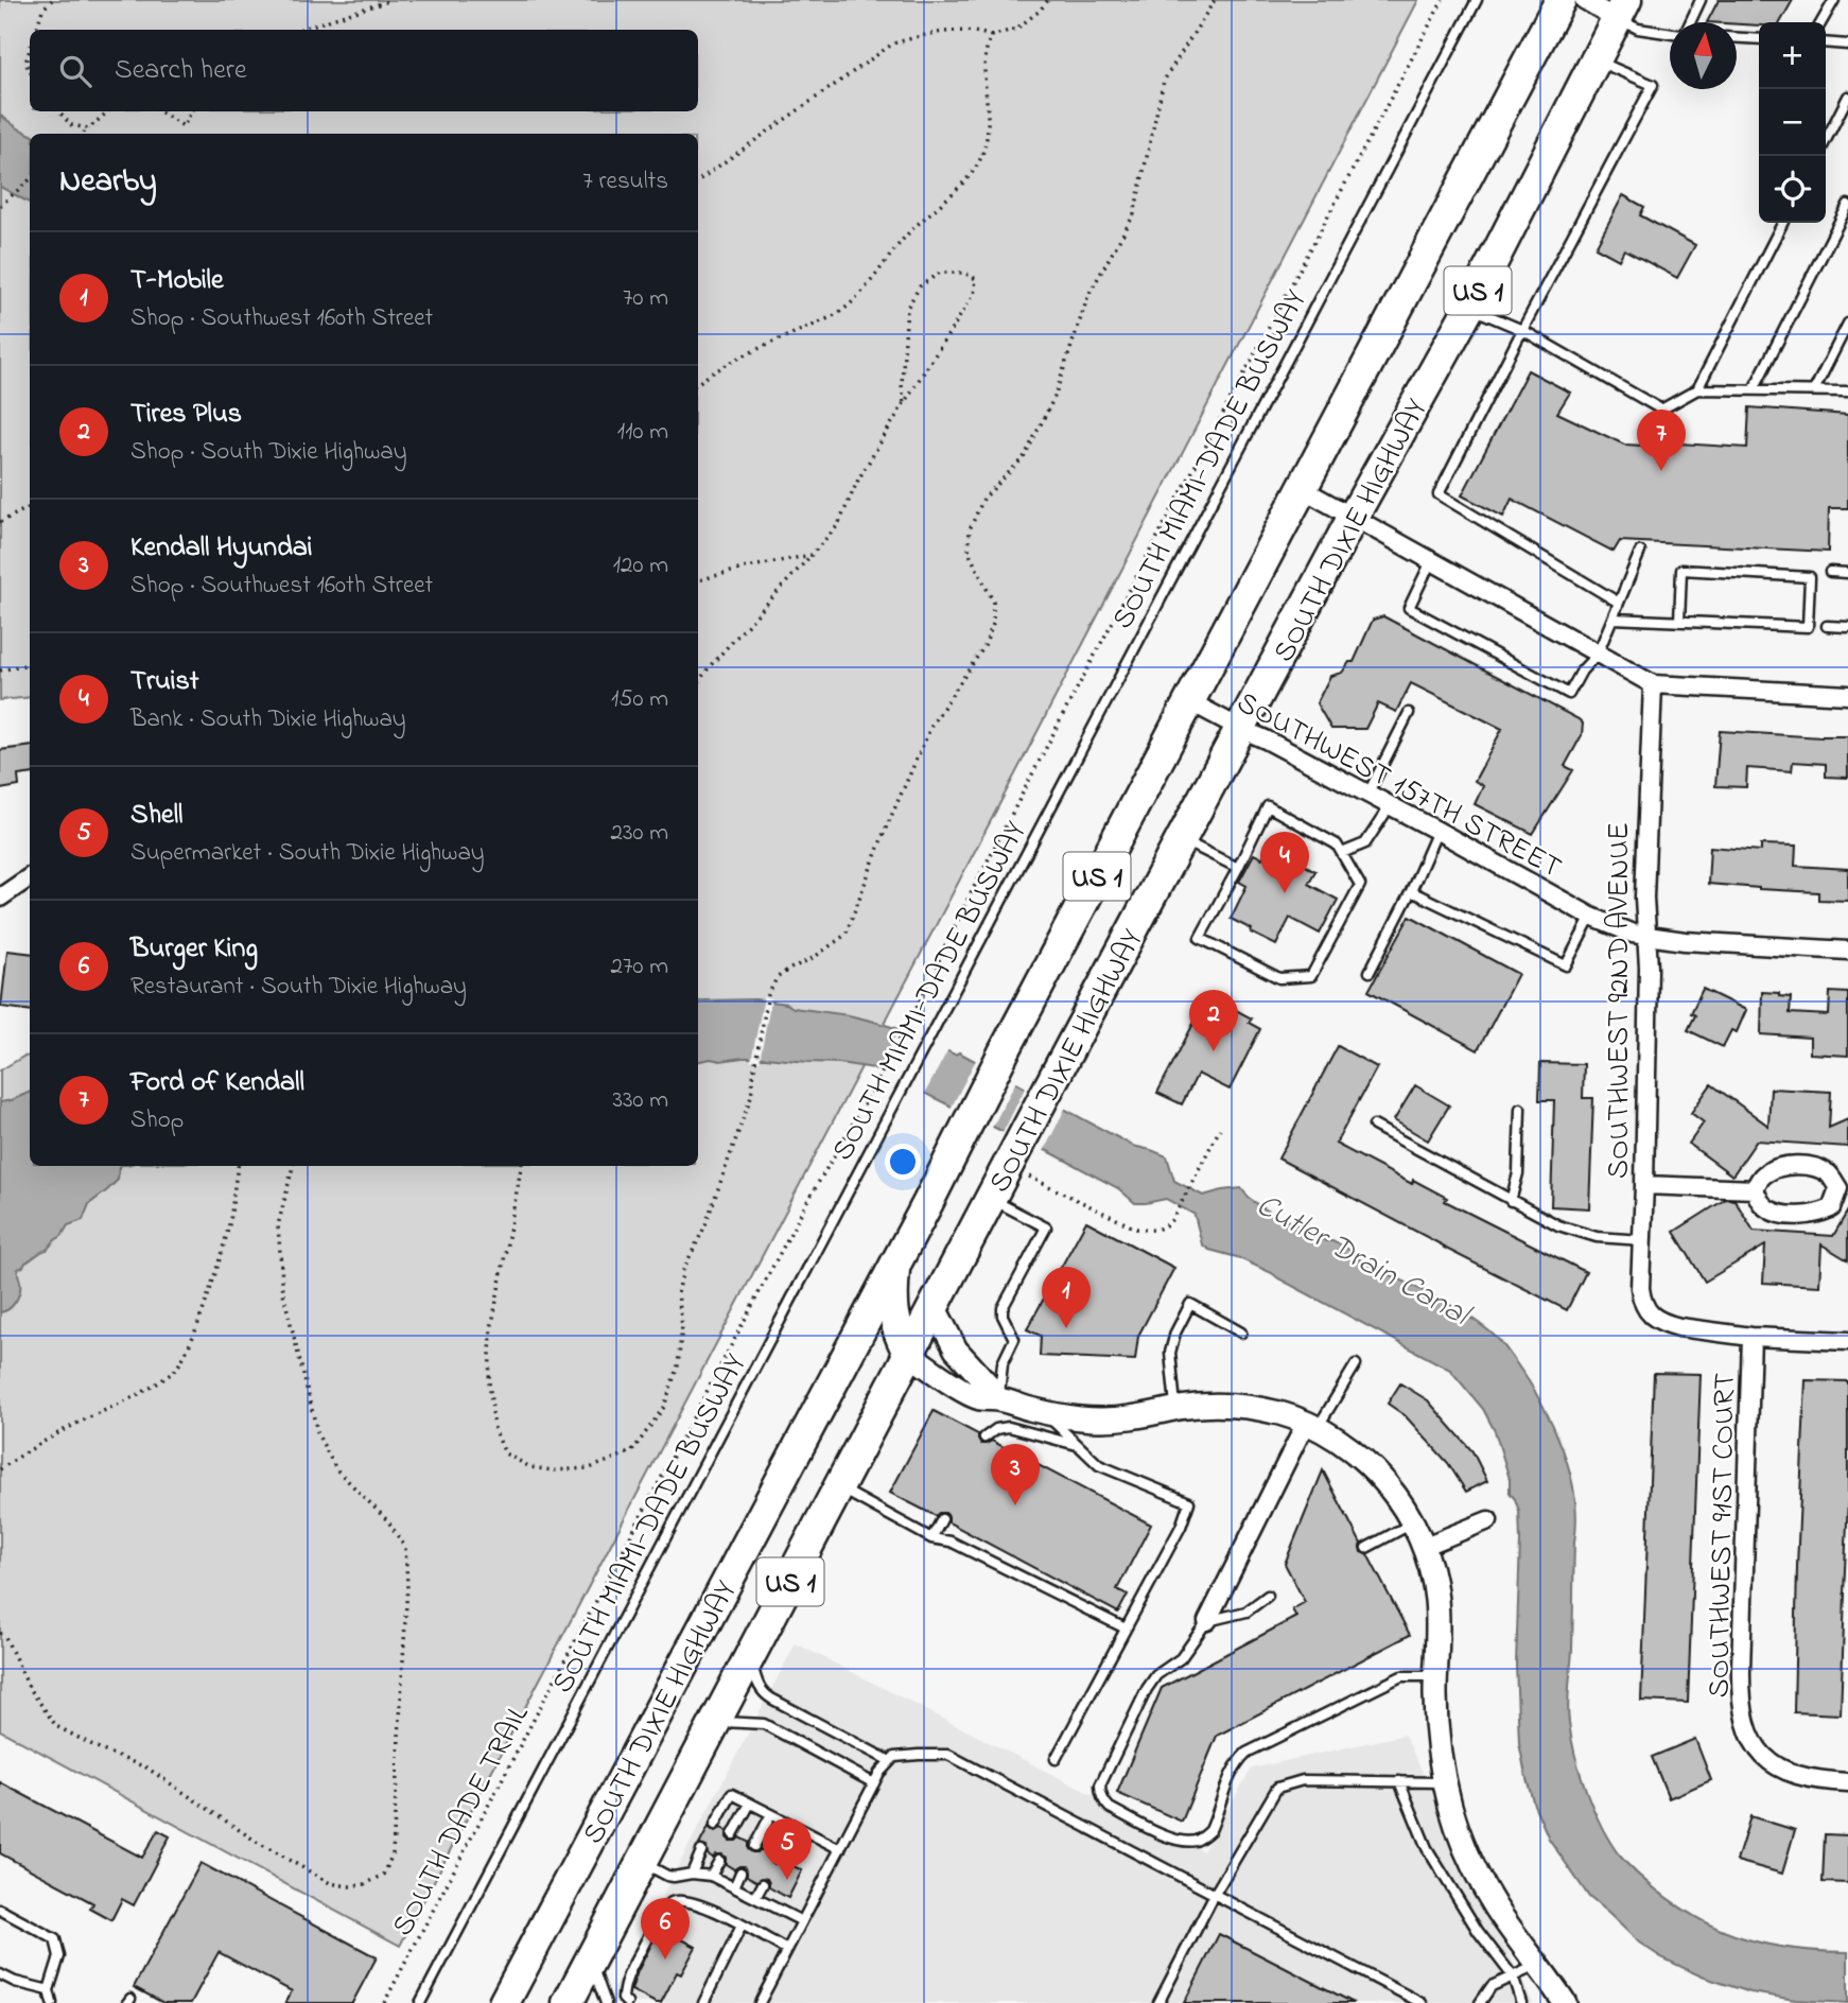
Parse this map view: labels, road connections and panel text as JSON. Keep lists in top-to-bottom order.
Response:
{
  "streets": {
    "highway": ["US 1", "SOUTH DIXIE HIGHWAY"],
    "street": ["SOUTHWEST 157TH STREET", "SOUTHWEST 92ND AVENUE", "SOUTHWEST 91ST COURT"],
    "lane": ["SOUTH MIAMI-DADE BUSWAY"],
    "path": ["SOUTH DADE TRAIL"]
  },
  "crossings": [
    ["SOUTH DIXIE HIGHWAY", "SOUTHWEST 157TH STREET"],
    ["SOUTHWEST 157TH STREET", "SOUTHWEST 92ND AVENUE"],
    ["SOUTHWEST 92ND AVENUE", "SOUTHWEST 91ST COURT"]
  ],
  "water": ["Cutler Drain Canal"],
  "north": "top",
  "page": {
    "map_buttons": ["+", "−"],
    "search": "Search here",
    "heading": ["Nearby", "7 results"],
    "list": [
      {
        "mark": "1",
        "name": "T-Mobile",
        "note": "Shop · Southwest 160th Street",
        "value": "70 m"
      },
      {
        "mark": "2",
        "name": "Tires Plus",
        "note": "Shop · South Dixie Highway",
        "value": "110 m"
      },
      {
        "mark": "3",
        "name": "Kendall Hyundai",
        "note": "Shop · Southwest 160th Street",
        "value": "120 m"
      },
      {
        "mark": "4",
        "name": "Truist",
        "note": "Bank · South Dixie Highway",
        "value": "150 m"
      },
      {
        "mark": "5",
        "name": "Shell",
        "note": "Supermarket · South Dixie Highway",
        "value": "230 m"
      },
      {
        "mark": "6",
        "name": "Burger King",
        "note": "Restaurant · South Dixie Highway",
        "value": "270 m"
      },
      {
        "mark": "7",
        "name": "Ford of Kendall",
        "note": "Shop",
        "value": "330 m"
      }
    ],
    "pins": [
      "7",
      "4",
      "2",
      "1",
      "3",
      "5",
      "6"
    ]
  }
}
